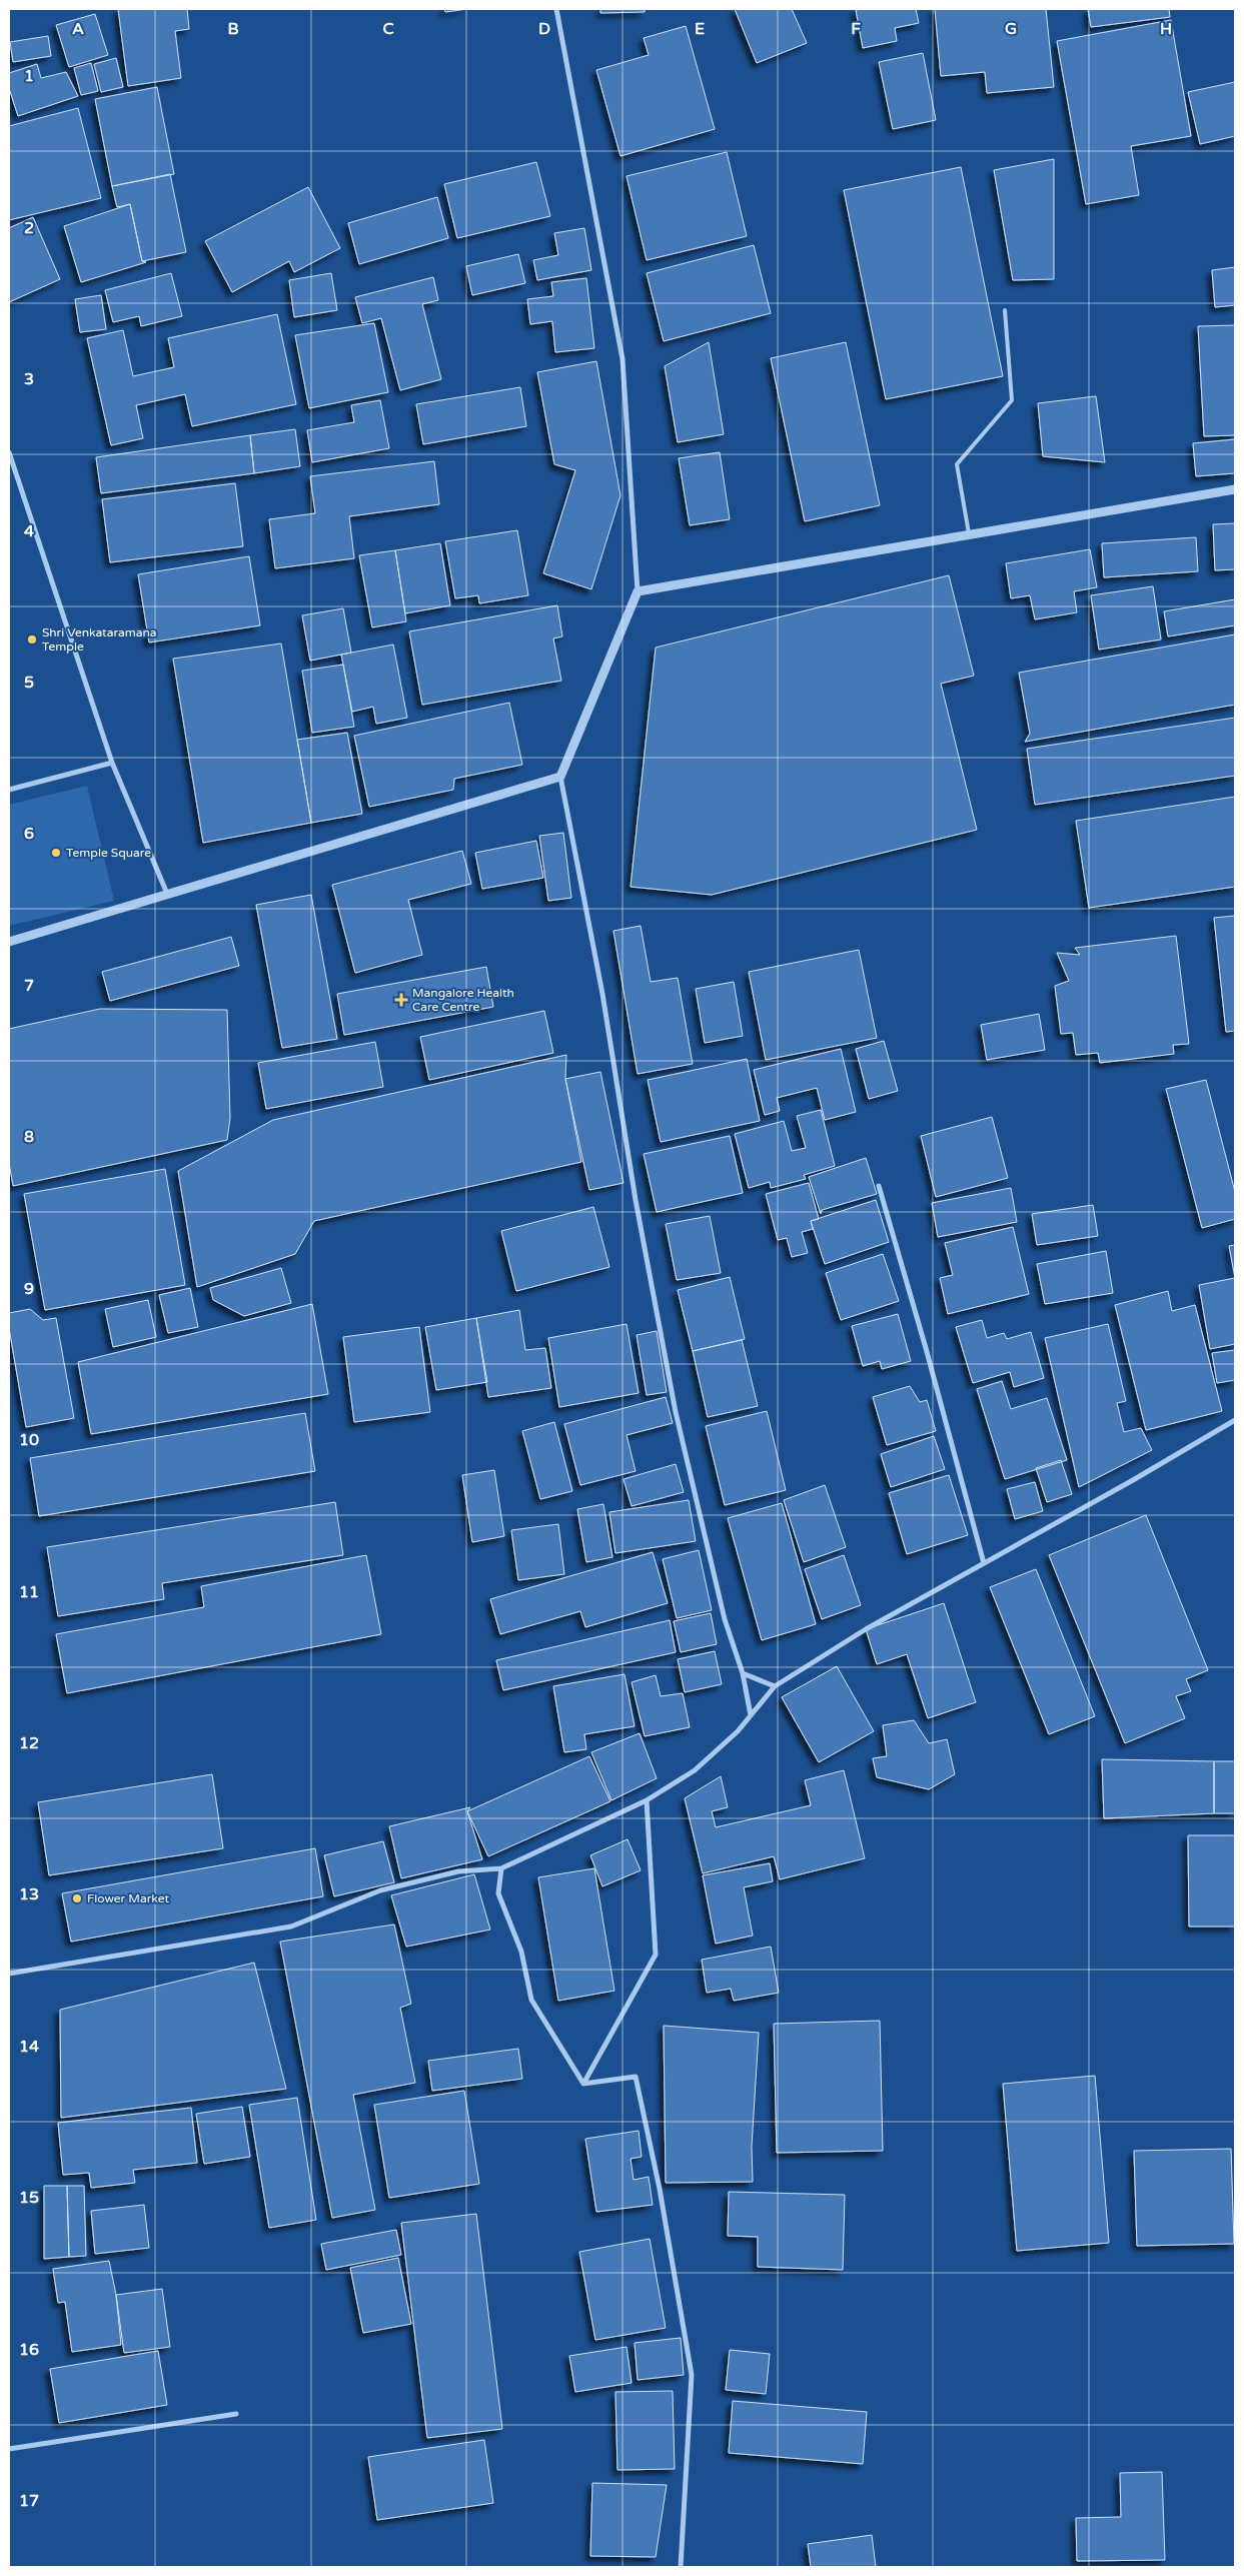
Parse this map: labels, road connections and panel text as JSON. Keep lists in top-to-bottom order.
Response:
{
  "places": {
    "other": ["Shri Venkataramana Temple", "Temple Square", "Flower Market"],
    "health": ["Mangalore Health Care Centre"]
  },
  "grid": {
    "columns": [
      "A",
      "B",
      "C",
      "D",
      "E",
      "F",
      "G",
      "H"
    ],
    "rows": [
      "1",
      "2",
      "3",
      "4",
      "5",
      "6",
      "7",
      "8",
      "9",
      "10",
      "11",
      "12",
      "13",
      "14",
      "15",
      "16",
      "17"
    ]
  }
}
